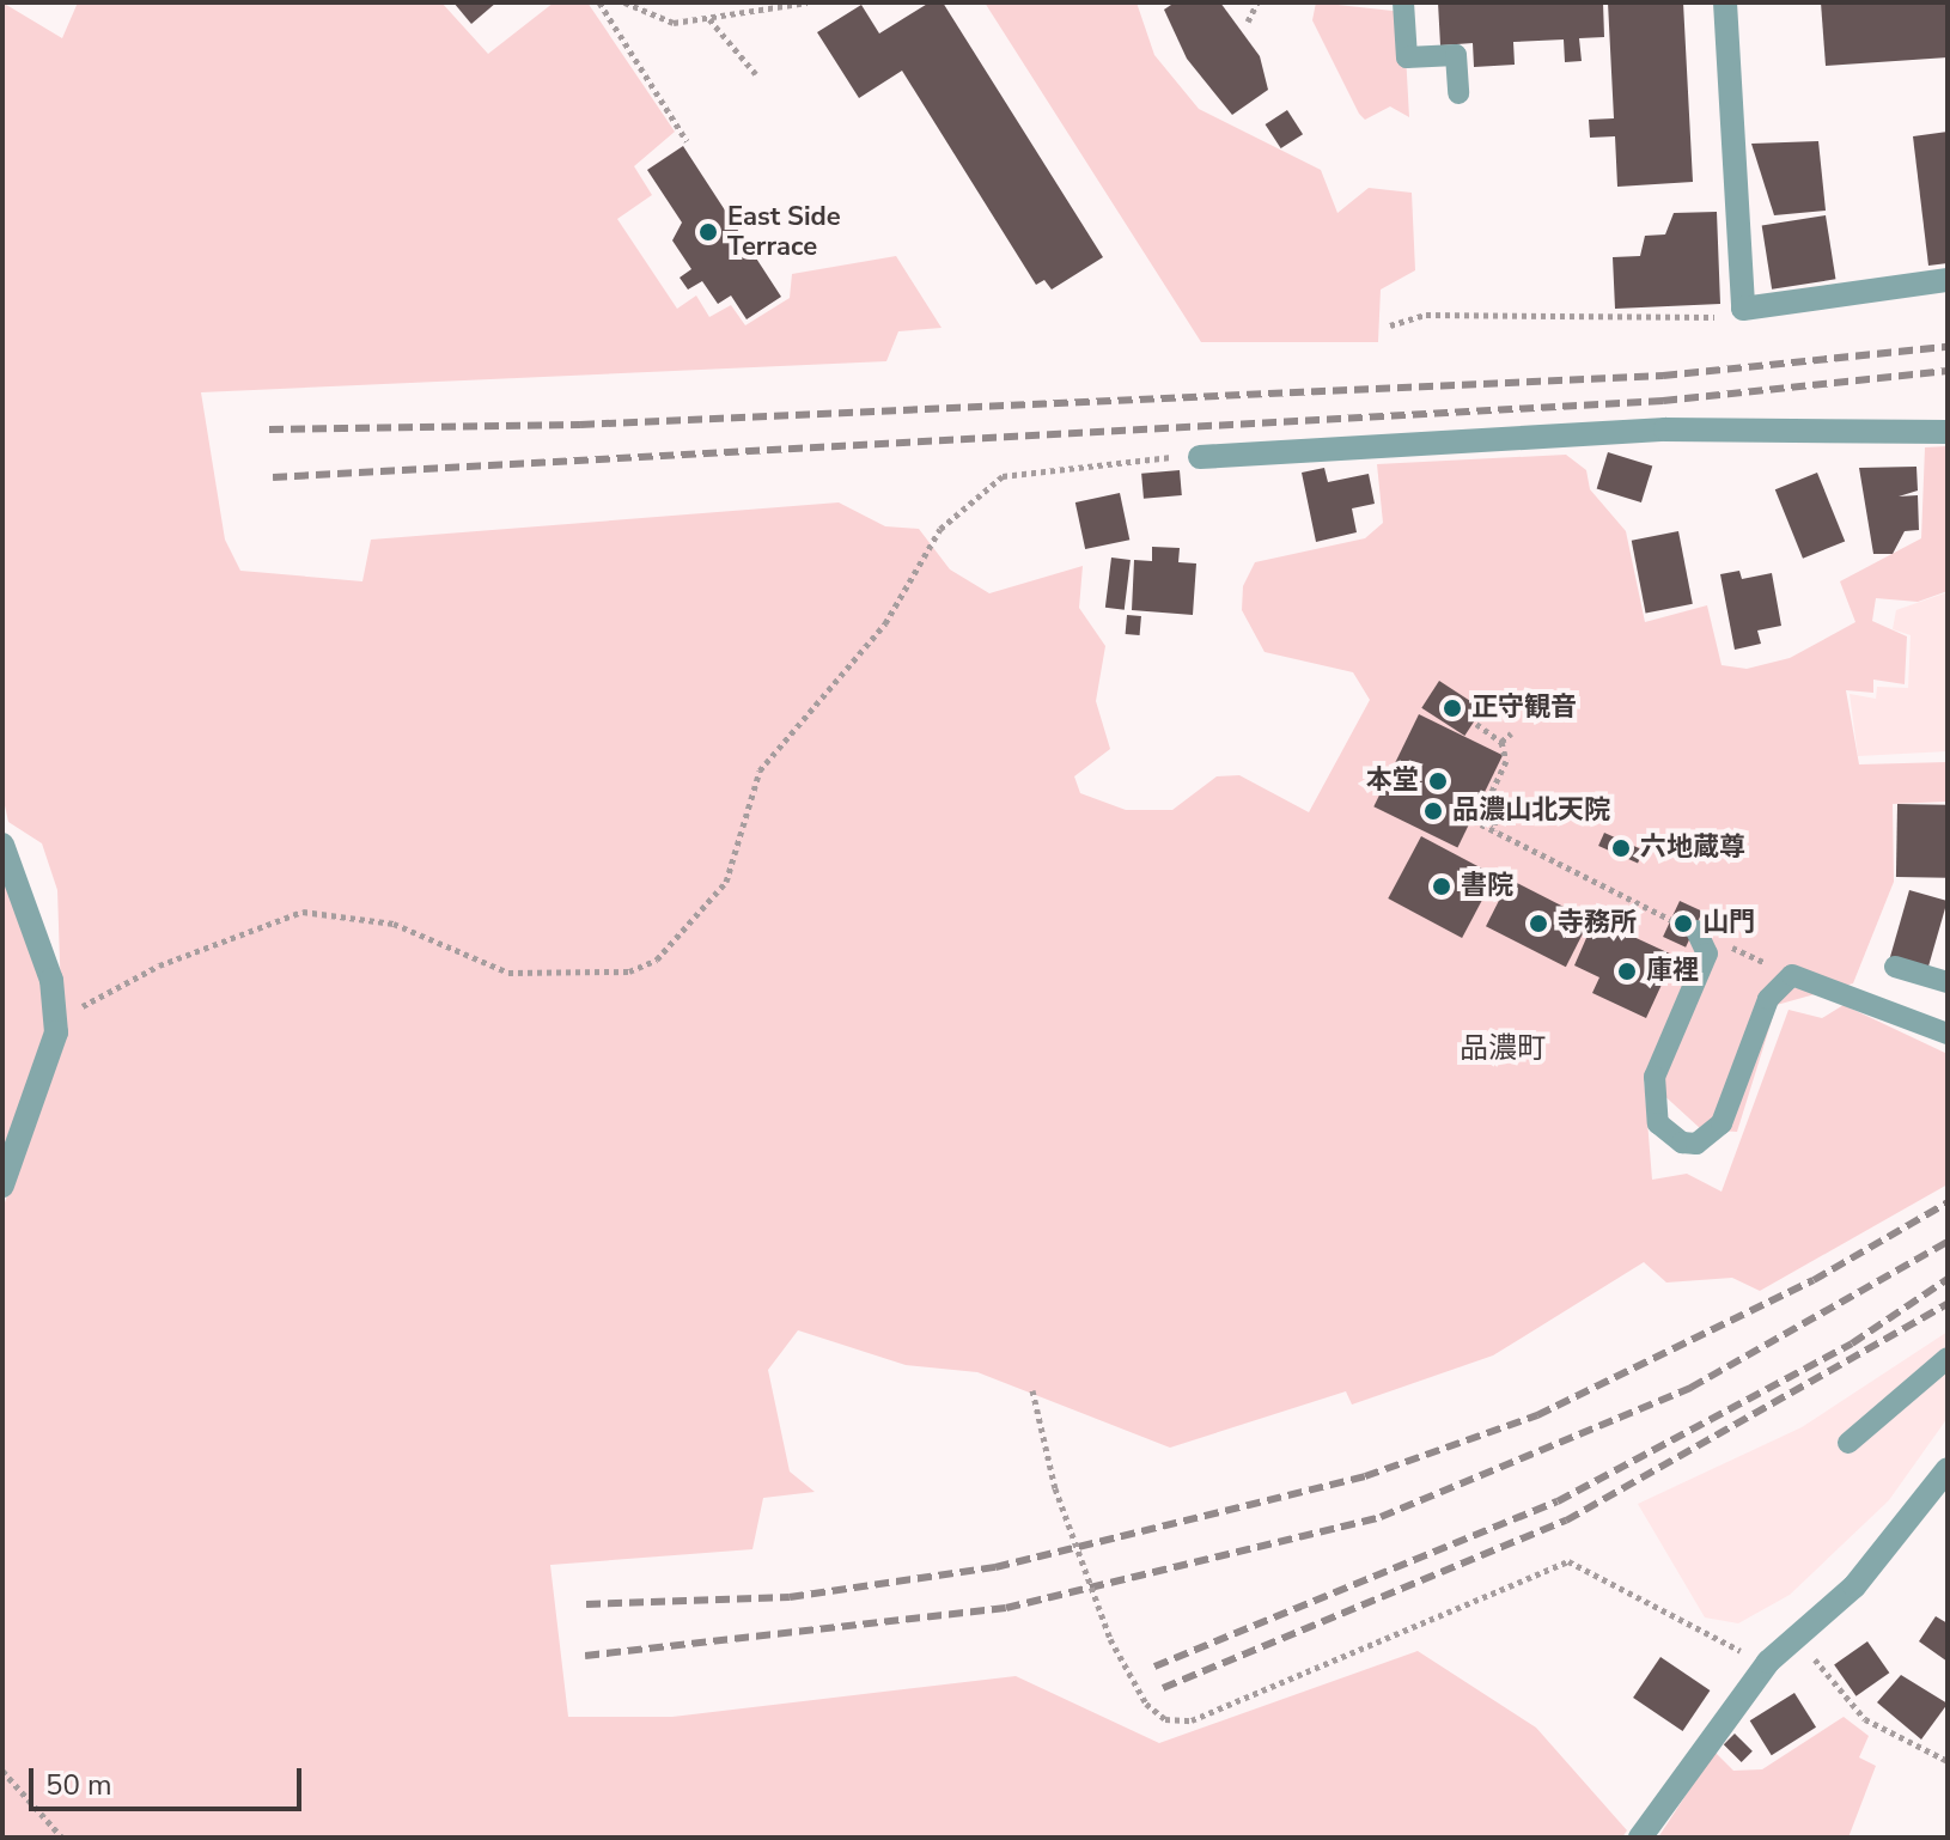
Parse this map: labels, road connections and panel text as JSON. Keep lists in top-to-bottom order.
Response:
{
  "districts": ["品濃町"],
  "places": [
    "East Side Terrace",
    "正守観音",
    "本堂",
    "品濃山北天院",
    "六地蔵尊",
    "書院",
    "寺務所",
    "山門",
    "庫裡"
  ],
  "scale_bar": "50 m"
}
